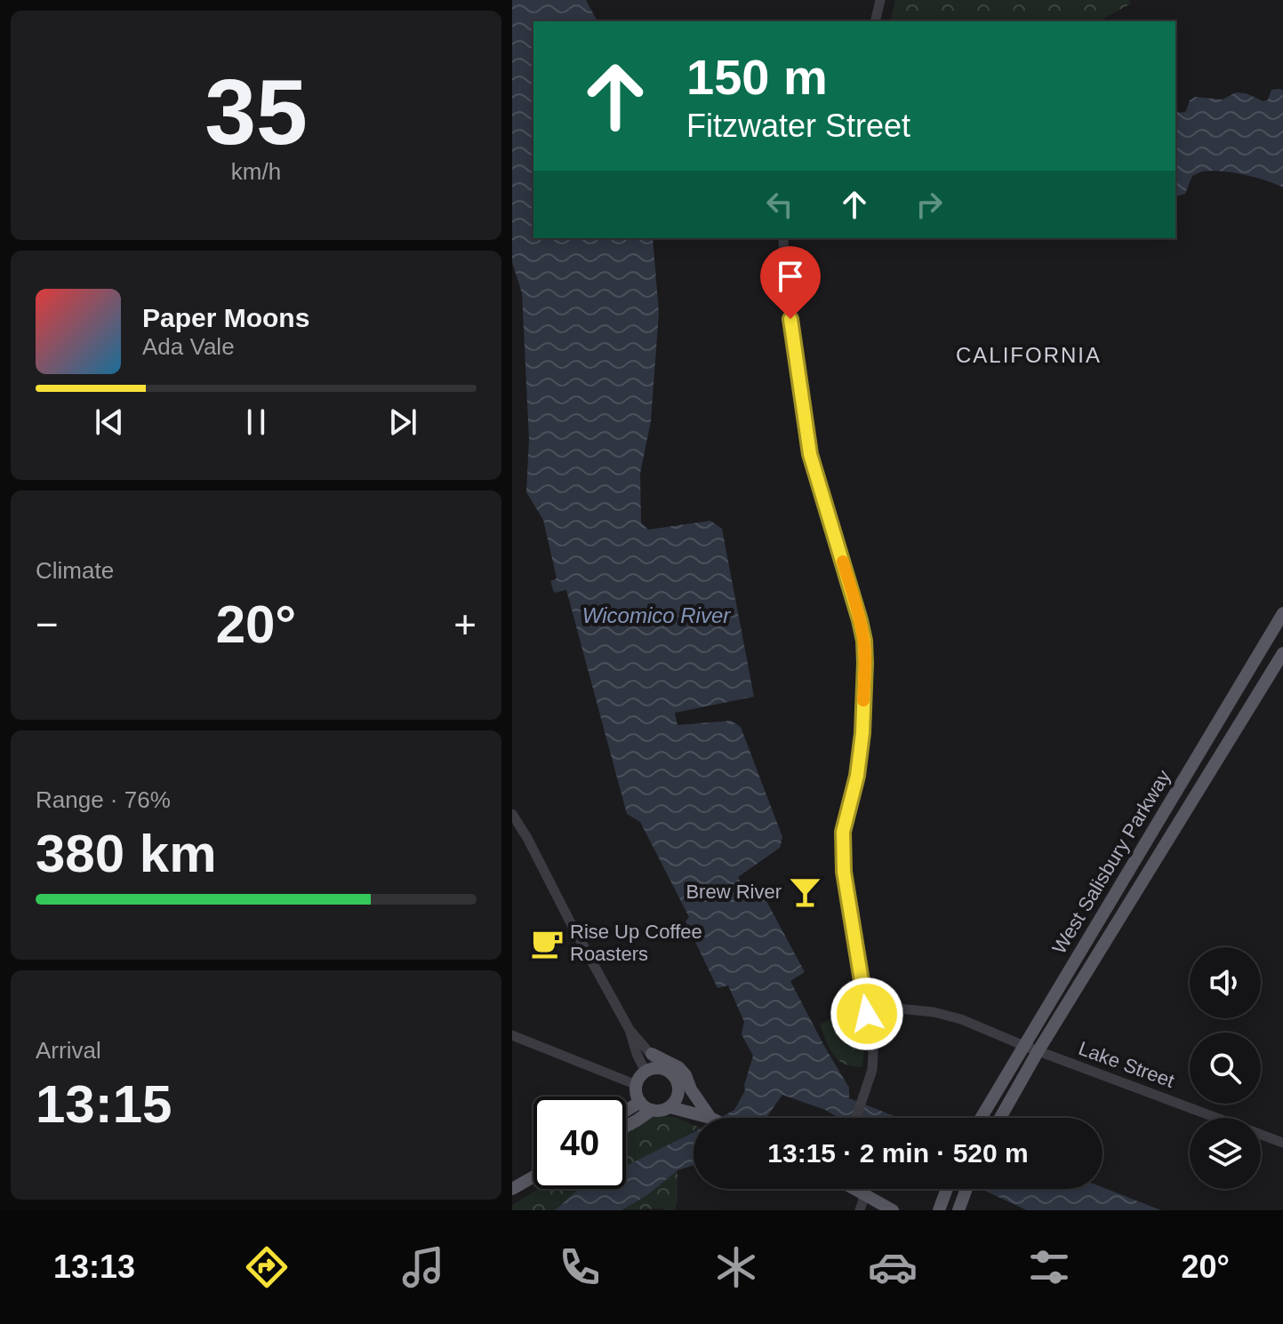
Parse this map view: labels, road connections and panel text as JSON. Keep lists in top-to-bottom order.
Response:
{
  "streets": {
    "main road": ["West Salisbury Parkway"],
    "street": ["Lake Street"]
  },
  "crossings": [
    ["West Salisbury Parkway", "Lake Street"]
  ],
  "districts": ["CALIFORNIA"],
  "water": ["Wicomico River"],
  "places": {
    "bar": ["Brew River"],
    "cafe": ["Rise Up Coffee Roasters"]
  },
  "page": {
    "tile": [
      ["35", "km/h"],
      "Climate",
      ["Range · 76%", "380 km"],
      ["Arrival", "13:15"]
    ],
    "turn": ["150 m", "Fitzwater Street"],
    "song": ["Paper Moons", "Ada Vale"],
    "heat": ["−", "20°", "+"],
    "limit": "40",
    "trip": "13:15 · 2 min · 520 m",
    "tabs": ["13:13", "20°"]
  }
}
